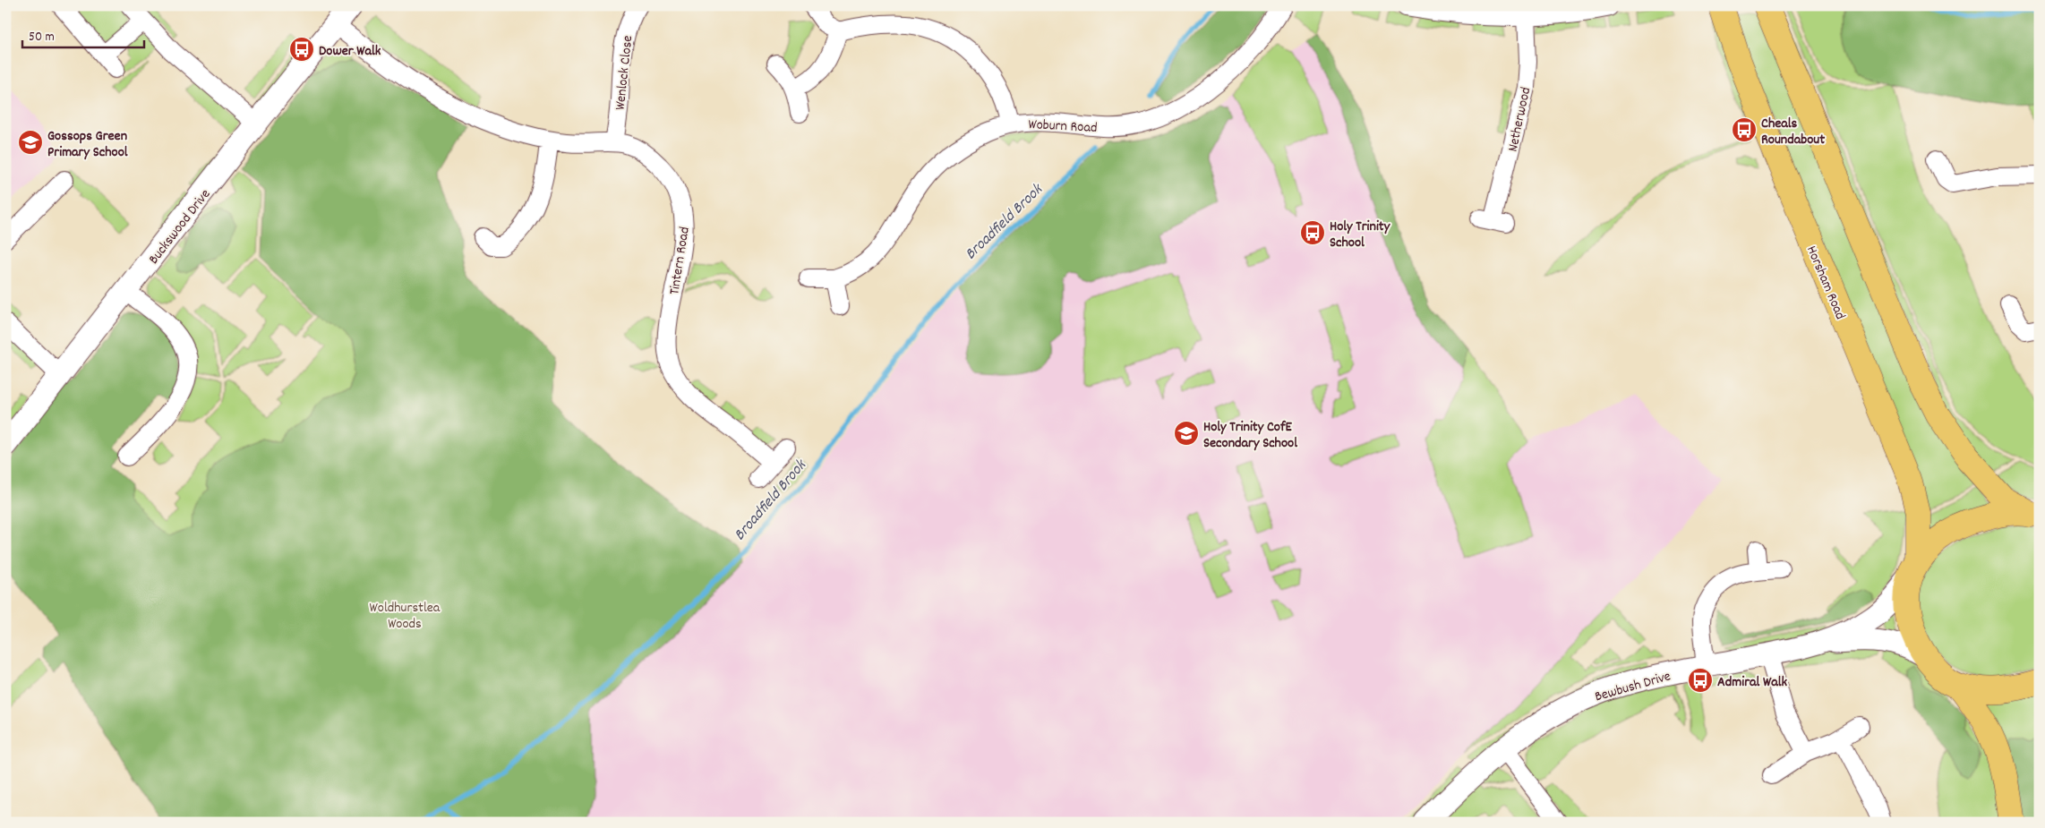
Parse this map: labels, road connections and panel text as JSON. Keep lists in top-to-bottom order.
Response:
{
  "streets": {
    "main road": ["Horsham Road"],
    "street": [
      "Wenlock Close",
      "Netherwood",
      "Woburn Road",
      "Buckswood Drive",
      "Tintern Road",
      "Bewbush Drive"
    ]
  },
  "crossings": [
    ["Wenlock Close", "Tintern Road"],
    ["Buckswood Drive", "Tintern Road"],
    ["Horsham Road", "Bewbush Drive"]
  ],
  "water": ["Broadfield Brook"],
  "parks": ["Woldhurstlea Woods"],
  "places": {
    "bus stop": [
      "Dower Walk",
      "Cheals Roundabout",
      "Holy Trinity School",
      "Admiral Walk"
    ],
    "school or university": ["Gossops Green Primary School", "Holy Trinity CofE Secondary School"]
  },
  "scale_bar": "50 m"
}
